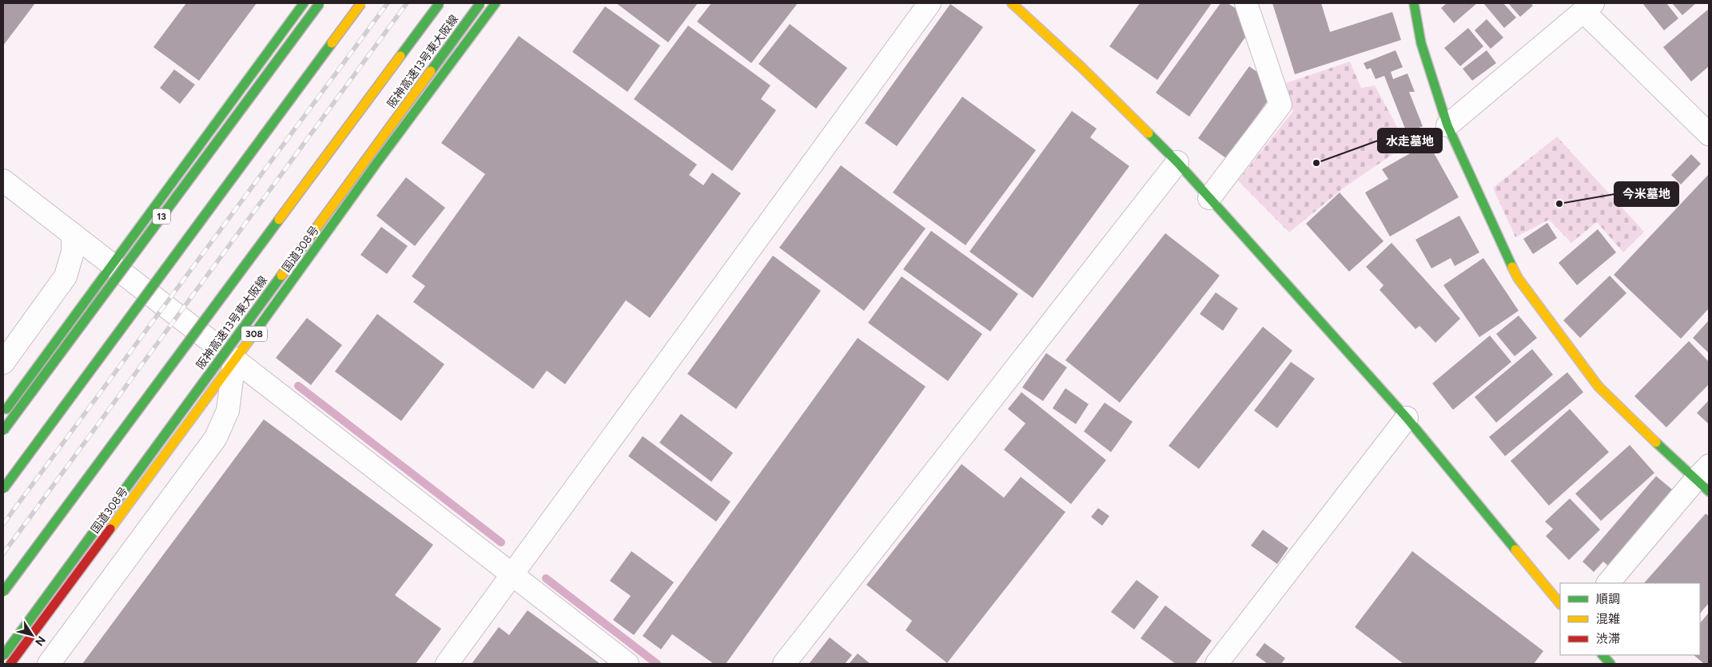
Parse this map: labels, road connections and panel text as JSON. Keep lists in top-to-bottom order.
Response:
{
  "streets": {
    "main road": [
      "阪神高速13号東大阪線",
      "13",
      "国道308号",
      "308"
    ]
  },
  "places": ["水走墓地", "今米墓地"],
  "legend": ["順調", "混雑", "渋滞"],
  "north": "bottom right"
}
